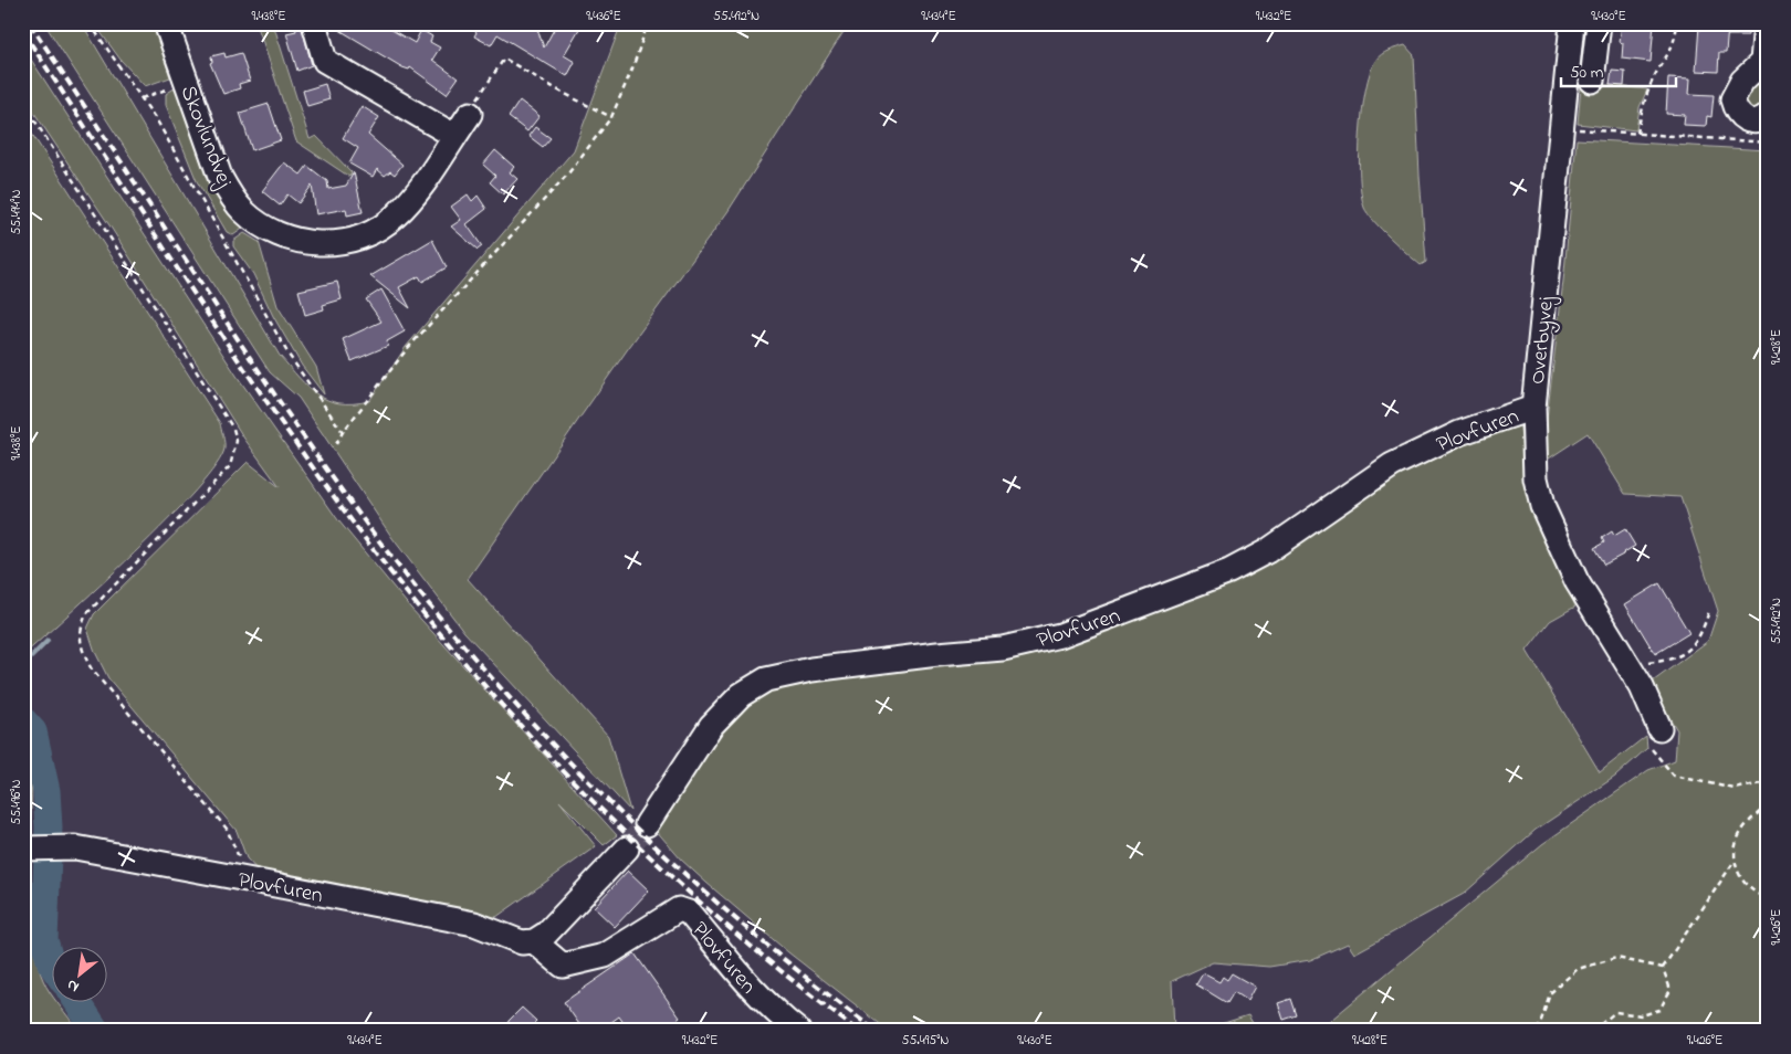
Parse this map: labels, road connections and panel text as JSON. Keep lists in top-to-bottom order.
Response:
{
  "streets": {
    "street": ["Skovlundvej", "Overbyvej", "Plovfuren"]
  },
  "crossings": [
    ["Overbyvej", "Plovfuren"]
  ],
  "scale_bar": "50 m",
  "north": "bottom left",
  "coordinates": [
    "9.438°E",
    "9.436°E",
    "55.492°N",
    "9.434°E",
    "9.432°E",
    "9.430°E",
    "55.494°N",
    "9.428°E",
    "55.496°N",
    "9.426°E",
    "55.495°N"
  ]
}
